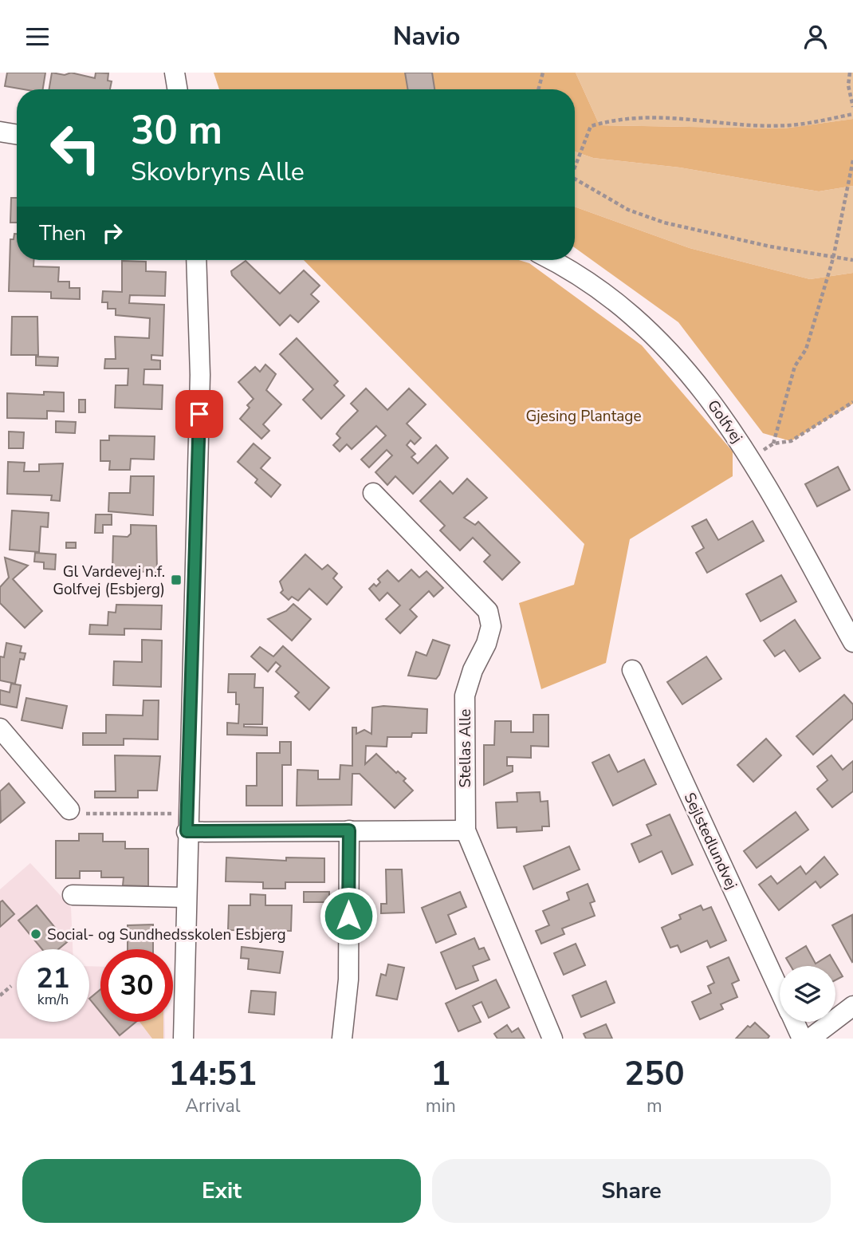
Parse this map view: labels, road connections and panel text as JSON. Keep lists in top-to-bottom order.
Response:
{
  "streets": {
    "street": ["Golfvej", "Stellas Alle", "Sejlstedlundvej"]
  },
  "parks": ["Gjesing Plantage"],
  "places": {
    "transit": ["Gl Vardevej n.f. Golfvej (Esbjerg)"],
    "other": ["Social- og Sundhedsskolen Esbjerg"]
  },
  "page": {
    "header": "Navio",
    "turn": ["30 m", "Skovbryns Alle"],
    "then": "Then",
    "speed": "21 km/h",
    "limit": "30",
    "eta": [
      "14:51",
      "Arrival",
      "1",
      "min",
      "250",
      "m"
    ],
    "buttons": ["Exit", "Share"]
  }
}
